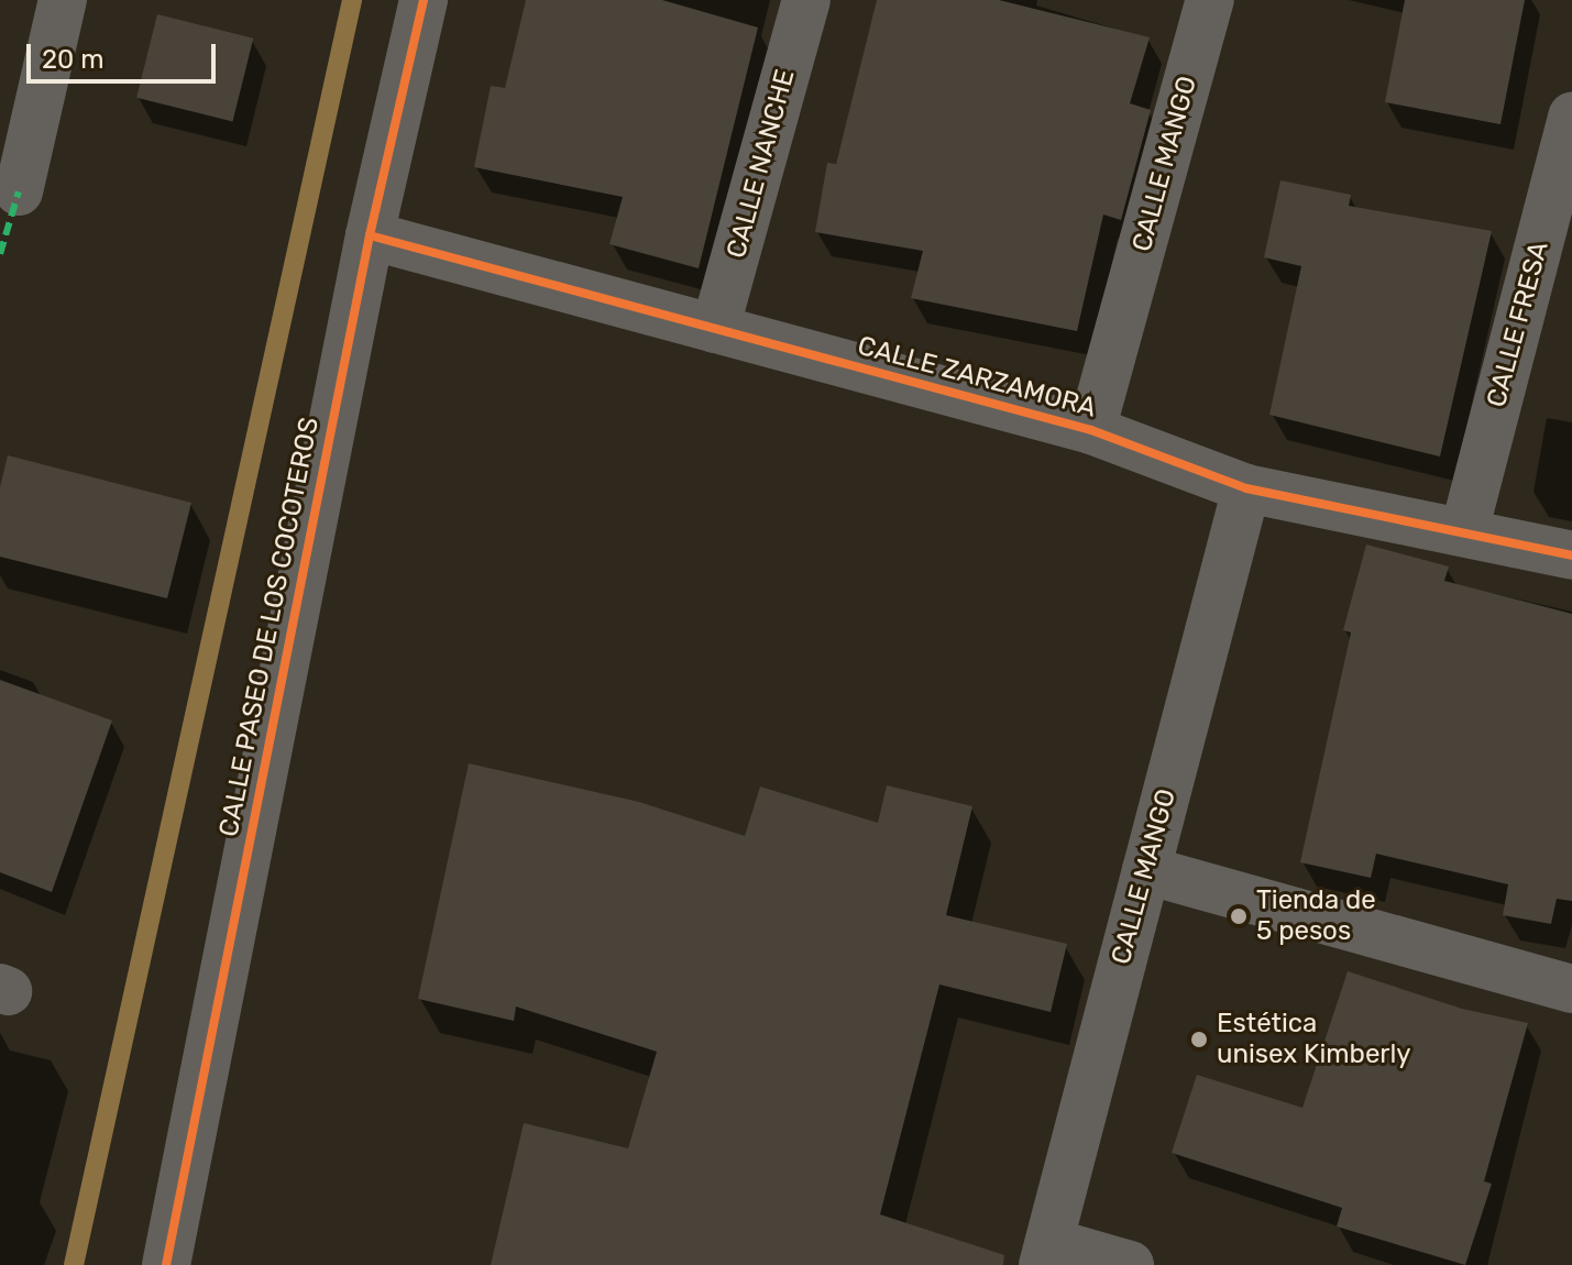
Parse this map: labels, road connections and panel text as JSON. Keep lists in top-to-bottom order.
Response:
{
  "streets": {
    "street": [
      "CALLE NANCHE",
      "CALLE MANGO",
      "CALLE FRESA",
      "CALLE ZARZAMORA",
      "CALLE PASEO DE LOS COCOTEROS"
    ]
  },
  "crossings": [
    ["CALLE NANCHE", "CALLE ZARZAMORA"],
    ["CALLE MANGO", "CALLE ZARZAMORA"],
    ["CALLE FRESA", "CALLE ZARZAMORA"],
    ["CALLE ZARZAMORA", "CALLE PASEO DE LOS COCOTEROS"]
  ],
  "places": ["Tienda de 5 pesos", "Estética unisex Kimberly"],
  "scale_bar": "20 m"
}
